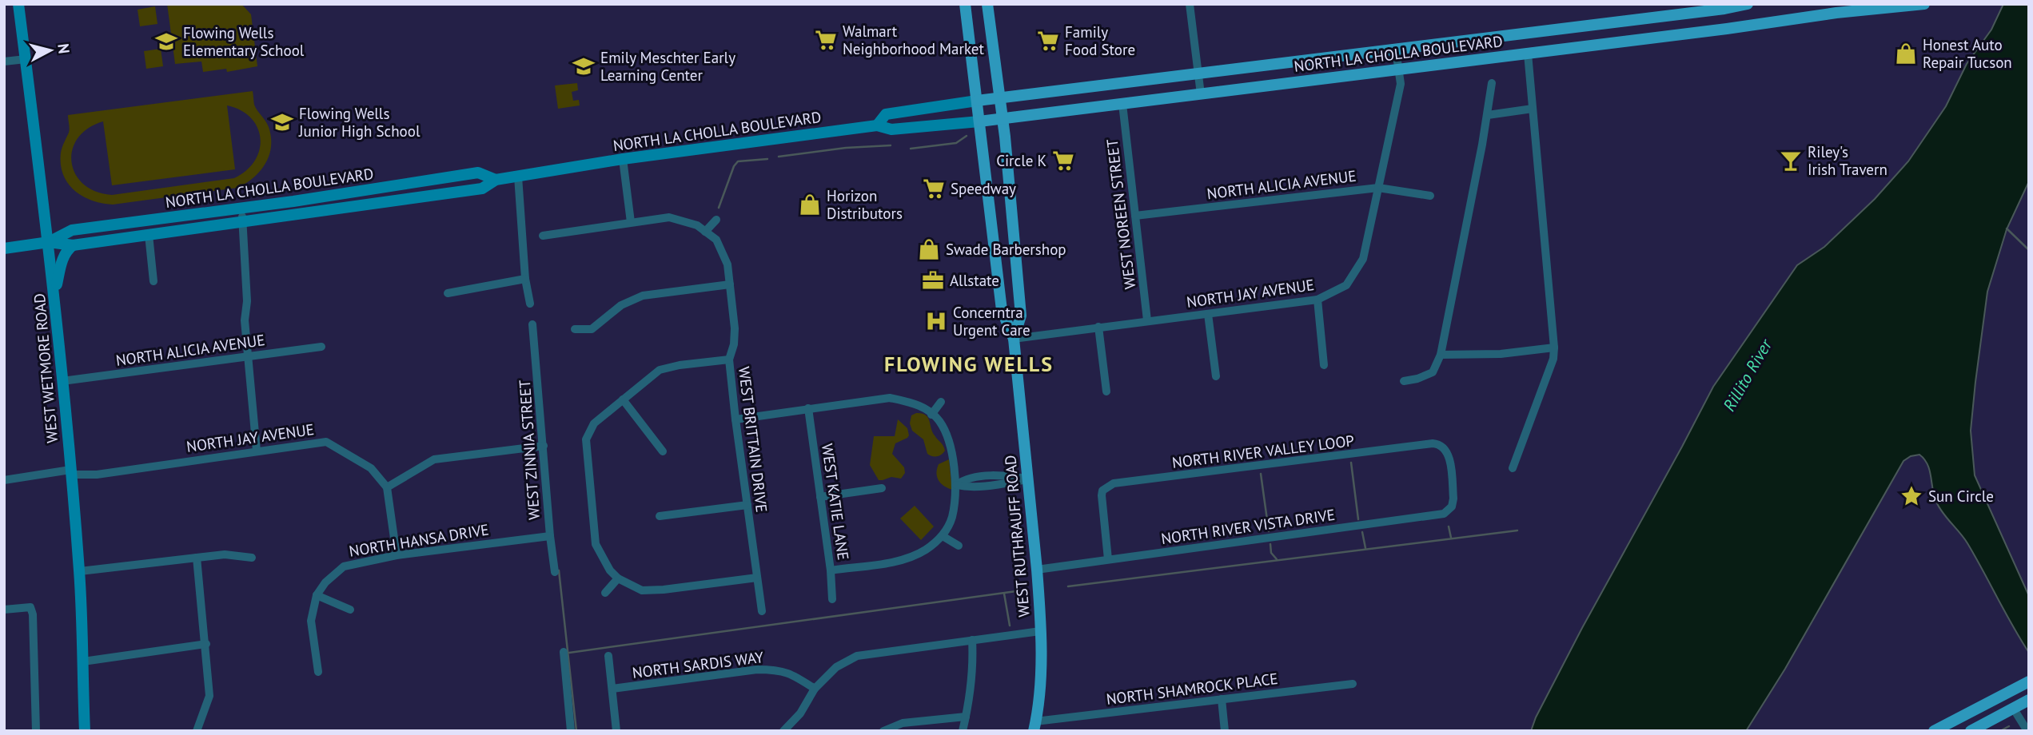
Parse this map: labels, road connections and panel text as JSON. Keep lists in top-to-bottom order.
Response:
{
  "streets": {
    "main road": ["NORTH LA CHOLLA BOULEVARD", "WEST RUTHRAUFF ROAD"],
    "street": [
      "NORTH ALICIA AVENUE",
      "WEST NOREEN STREET",
      "NORTH JAY AVENUE",
      "WEST WETMORE ROAD",
      "WEST BRITTAIN DRIVE",
      "WEST ZINNIA STREET",
      "NORTH RIVER VALLEY LOOP",
      "WEST KATIE LANE",
      "NORTH RIVER VISTA DRIVE",
      "NORTH HANSA DRIVE",
      "NORTH SARDIS WAY",
      "NORTH SHAMROCK PLACE"
    ]
  },
  "crossings": [
    ["NORTH LA CHOLLA BOULEVARD", "WEST NOREEN STREET"],
    ["NORTH LA CHOLLA BOULEVARD", "NORTH JAY AVENUE"],
    ["NORTH LA CHOLLA BOULEVARD", "WEST WETMORE ROAD"],
    ["NORTH LA CHOLLA BOULEVARD", "WEST RUTHRAUFF ROAD"],
    ["NORTH ALICIA AVENUE", "WEST NOREEN STREET"],
    ["NORTH ALICIA AVENUE", "NORTH JAY AVENUE"],
    ["NORTH ALICIA AVENUE", "WEST WETMORE ROAD"],
    ["WEST NOREEN STREET", "NORTH JAY AVENUE"],
    ["NORTH JAY AVENUE", "WEST WETMORE ROAD"],
    ["NORTH JAY AVENUE", "WEST RUTHRAUFF ROAD"],
    ["WEST ZINNIA STREET", "NORTH HANSA DRIVE"],
    ["NORTH RIVER VALLEY LOOP", "NORTH RIVER VISTA DRIVE"],
    ["NORTH RIVER VISTA DRIVE", "WEST RUTHRAUFF ROAD"],
    ["WEST RUTHRAUFF ROAD", "NORTH SHAMROCK PLACE"]
  ],
  "districts": ["FLOWING WELLS"],
  "water": ["Rillito River"],
  "places": {
    "supermarket": [
      "Walmart Neighborhood Market",
      "Family Food Store",
      "Circle K",
      "Speedway"
    ],
    "school or university": ["Flowing Wells Elementary School", "Emily Meschter Early Learning Center", "Flowing Wells Junior High School"],
    "shop": ["Honest Auto Repair Tucson", "Horizon Distributors", "Swade Barbershop"],
    "bar": ["Riley's Irish Travern"],
    "office": ["Allstate"],
    "hospital": ["Concerntra Urgent Care"],
    "place": ["Sun Circle"]
  },
  "north": "right"
}
